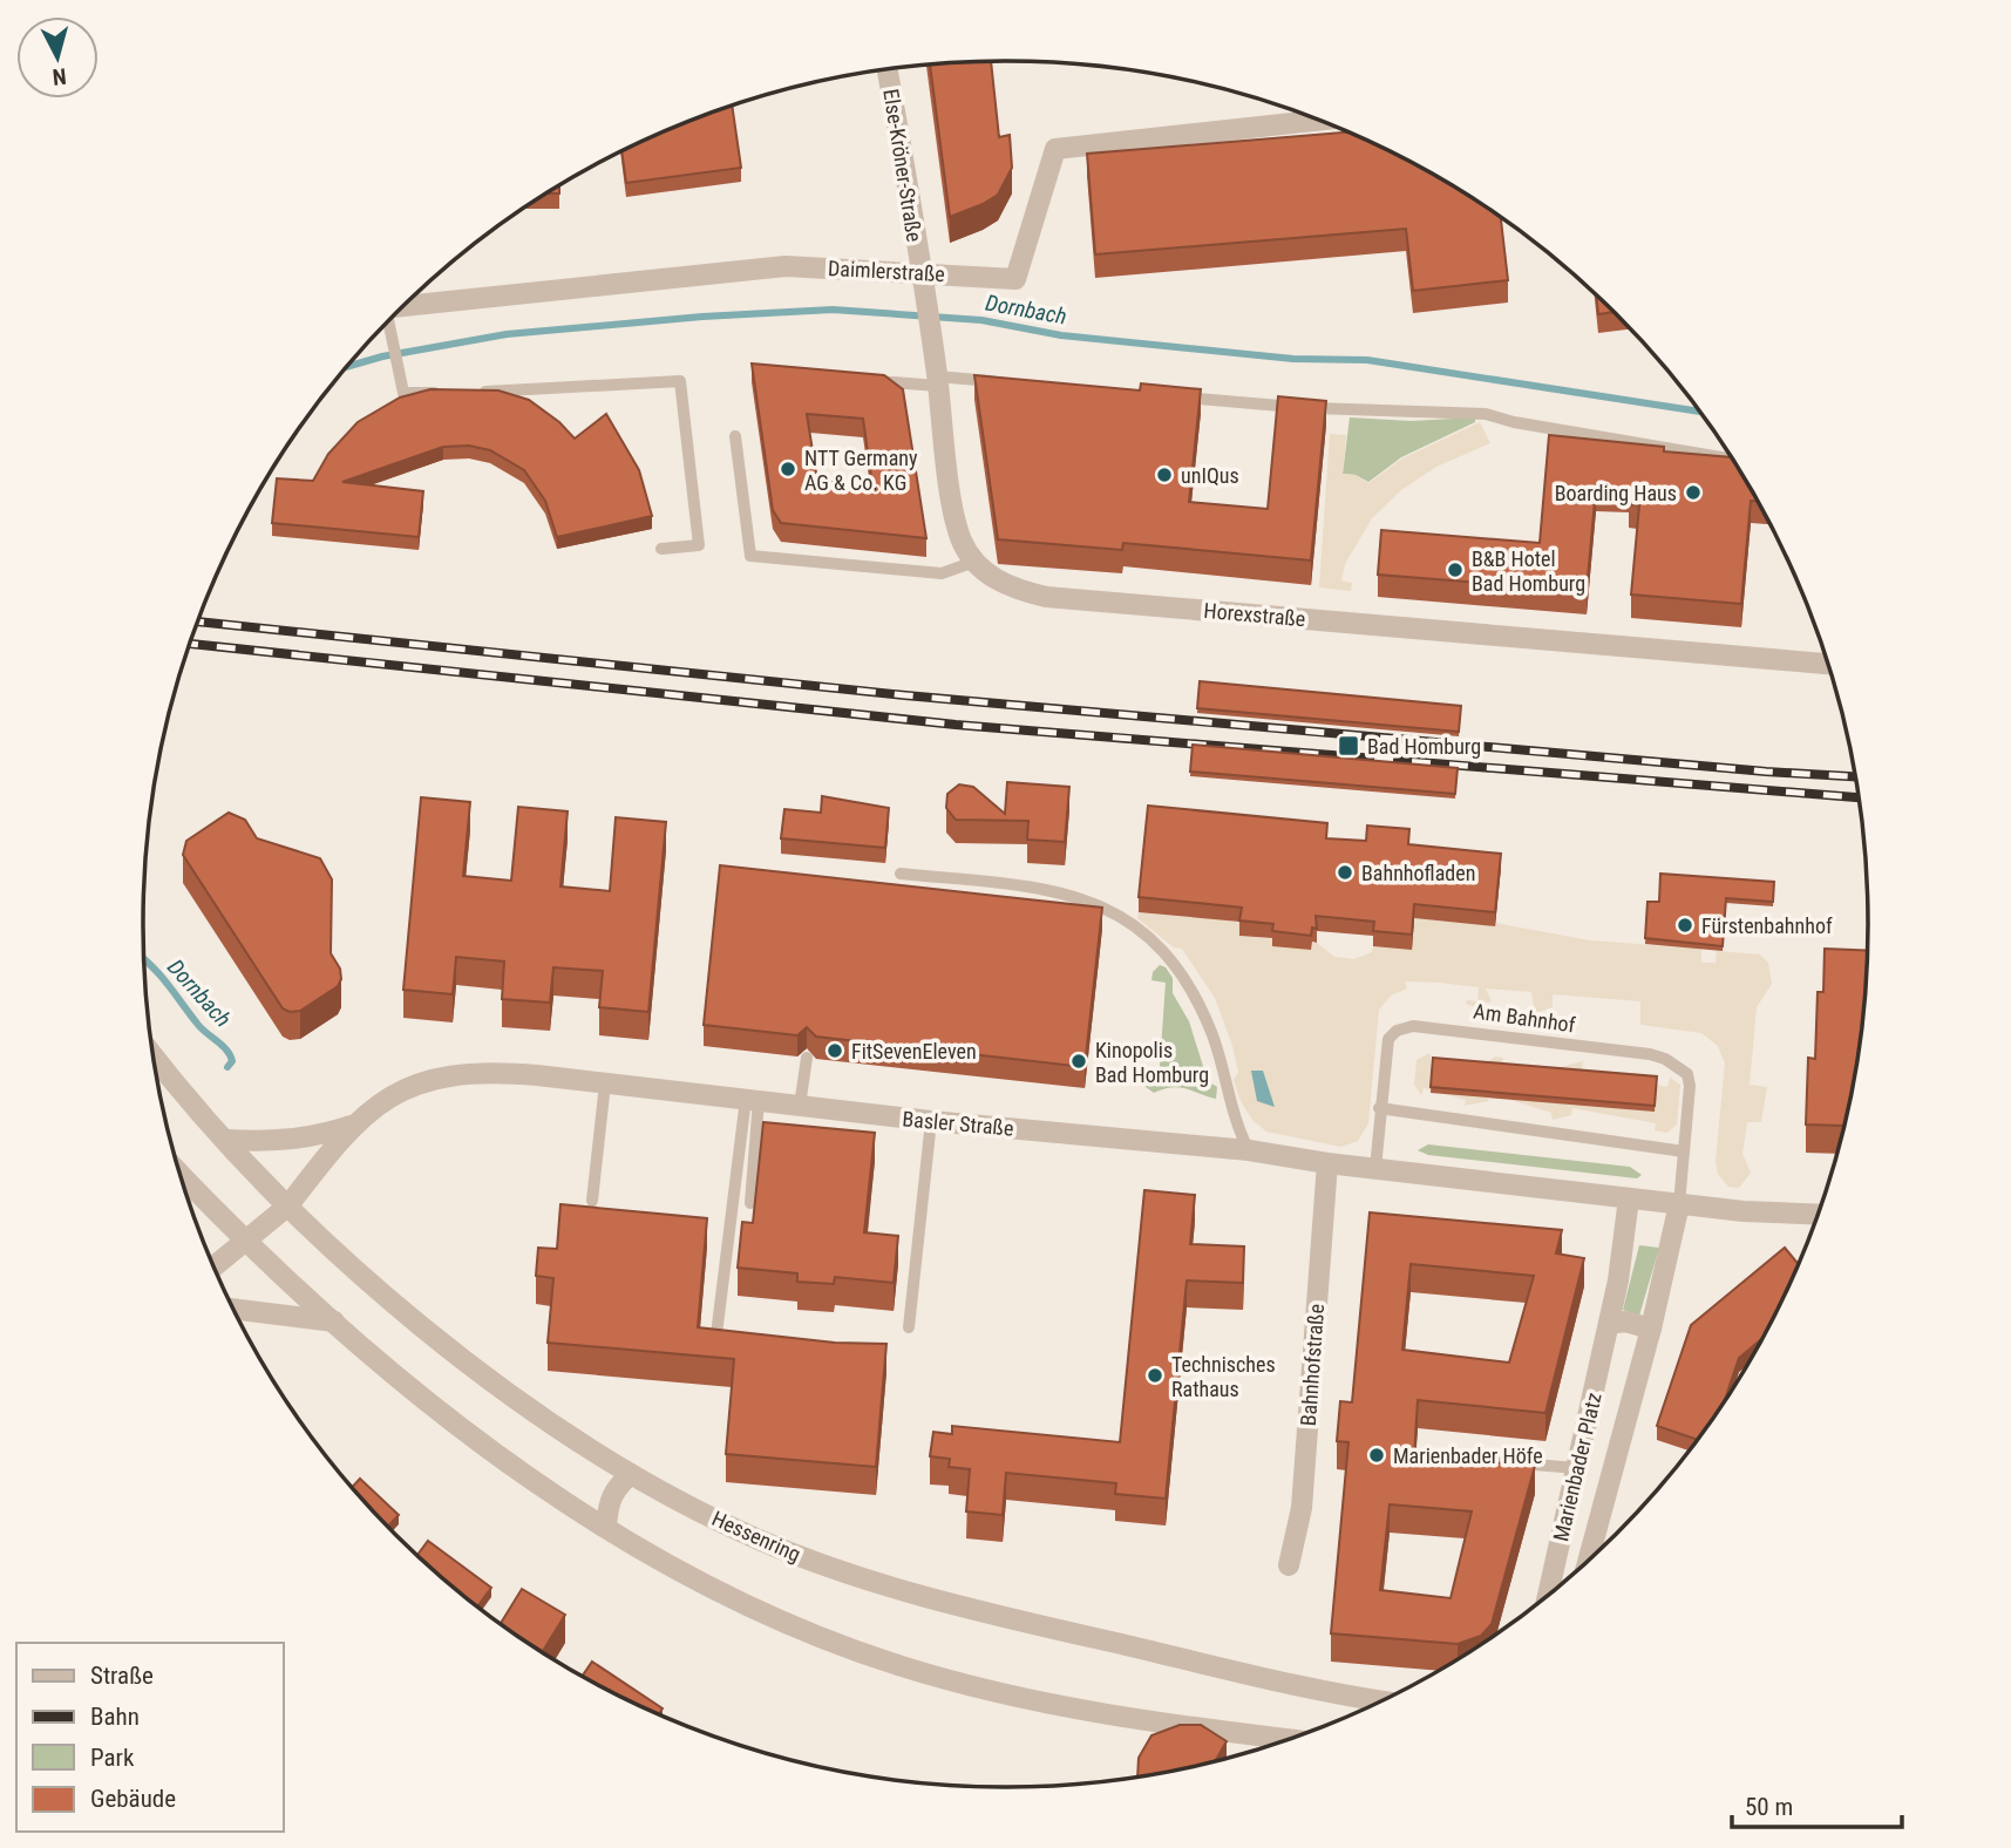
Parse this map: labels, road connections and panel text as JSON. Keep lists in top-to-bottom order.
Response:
{
  "streets": {
    "street": [
      "Else-Kröner-Straße",
      "Daimlerstraße",
      "Horexstraße",
      "Basler Straße",
      "Bahnhofstraße",
      "Marienbader Platz",
      "Hessenring"
    ],
    "lane": ["Am Bahnhof"]
  },
  "crossings": [
    ["Else-Kröner-Straße", "Daimlerstraße"],
    ["Am Bahnhof", "Basler Straße"],
    ["Basler Straße", "Bahnhofstraße"],
    ["Basler Straße", "Marienbader Platz"],
    ["Basler Straße", "Hessenring"]
  ],
  "water": ["Dornbach"],
  "places": {
    "other": [
      "NTT Germany AG & Co. KG",
      "unIQus",
      "Boarding Haus",
      "B&B Hotel Bad Homburg",
      "Bahnhofladen",
      "Fürstenbahnhof",
      "FitSevenEleven",
      "Kinopolis Bad Homburg",
      "Technisches Rathaus",
      "Marienbader Höfe"
    ],
    "transit": ["Bad Homburg"]
  },
  "legend": [
    "Straße",
    "Bahn",
    "Park",
    "Gebäude"
  ],
  "scale_bar": "50 m",
  "north": "bottom"
}
